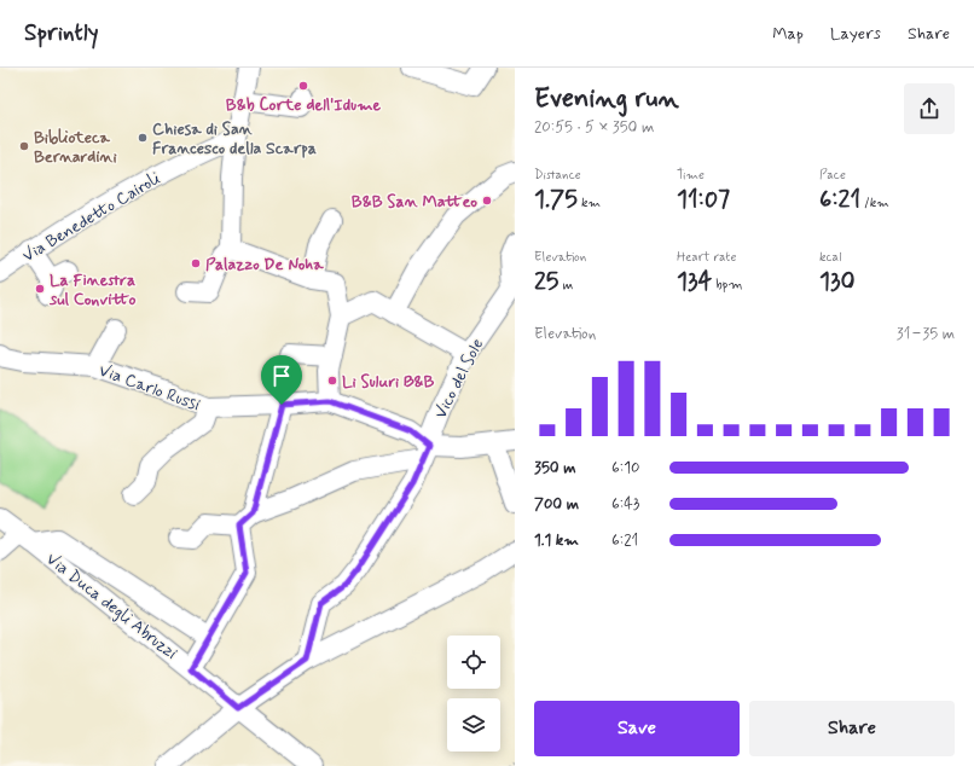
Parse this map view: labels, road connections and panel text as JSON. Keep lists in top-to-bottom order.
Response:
{
  "streets": {
    "street": [
      "Via Benedetto Cairoli",
      "Vico del Sole",
      "Via Carlo Russi",
      "Via Duca degli Abruzzi"
    ]
  },
  "crossings": [
    ["Vico del Sole", "Via Carlo Russi"]
  ],
  "places": [
    "B&b Corte dell'Idume",
    "Chiesa di San Francesco della Scarpa",
    "Biblioteca Bernardini",
    "B&B San Matteo",
    "Palazzo De Noha",
    "La Finestra sul Convitto",
    "Li Suluri B&B"
  ],
  "page": {
    "header": "Sprintly",
    "nav": ["Map", "Layers", "Share"],
    "heading": ["Evening run", "20:55 · 5 × 350 m"],
    "stats": [
      ["Distance", "1.75 km"],
      ["Time", "11:07"],
      ["Pace", "6:21 /km"],
      ["Elevation", "25 m"],
      ["Heart rate", "134 bpm"],
      ["kcal", "130"]
    ],
    "chart": ["Elevation", "31–35 m"],
    "list": [
      {
        "name": "350 m",
        "note": "6:10"
      },
      {
        "name": "700 m",
        "note": "6:43"
      },
      {
        "name": "1.1 km",
        "note": "6:21"
      }
    ],
    "buttons": ["Save", "Share"]
  }
}
